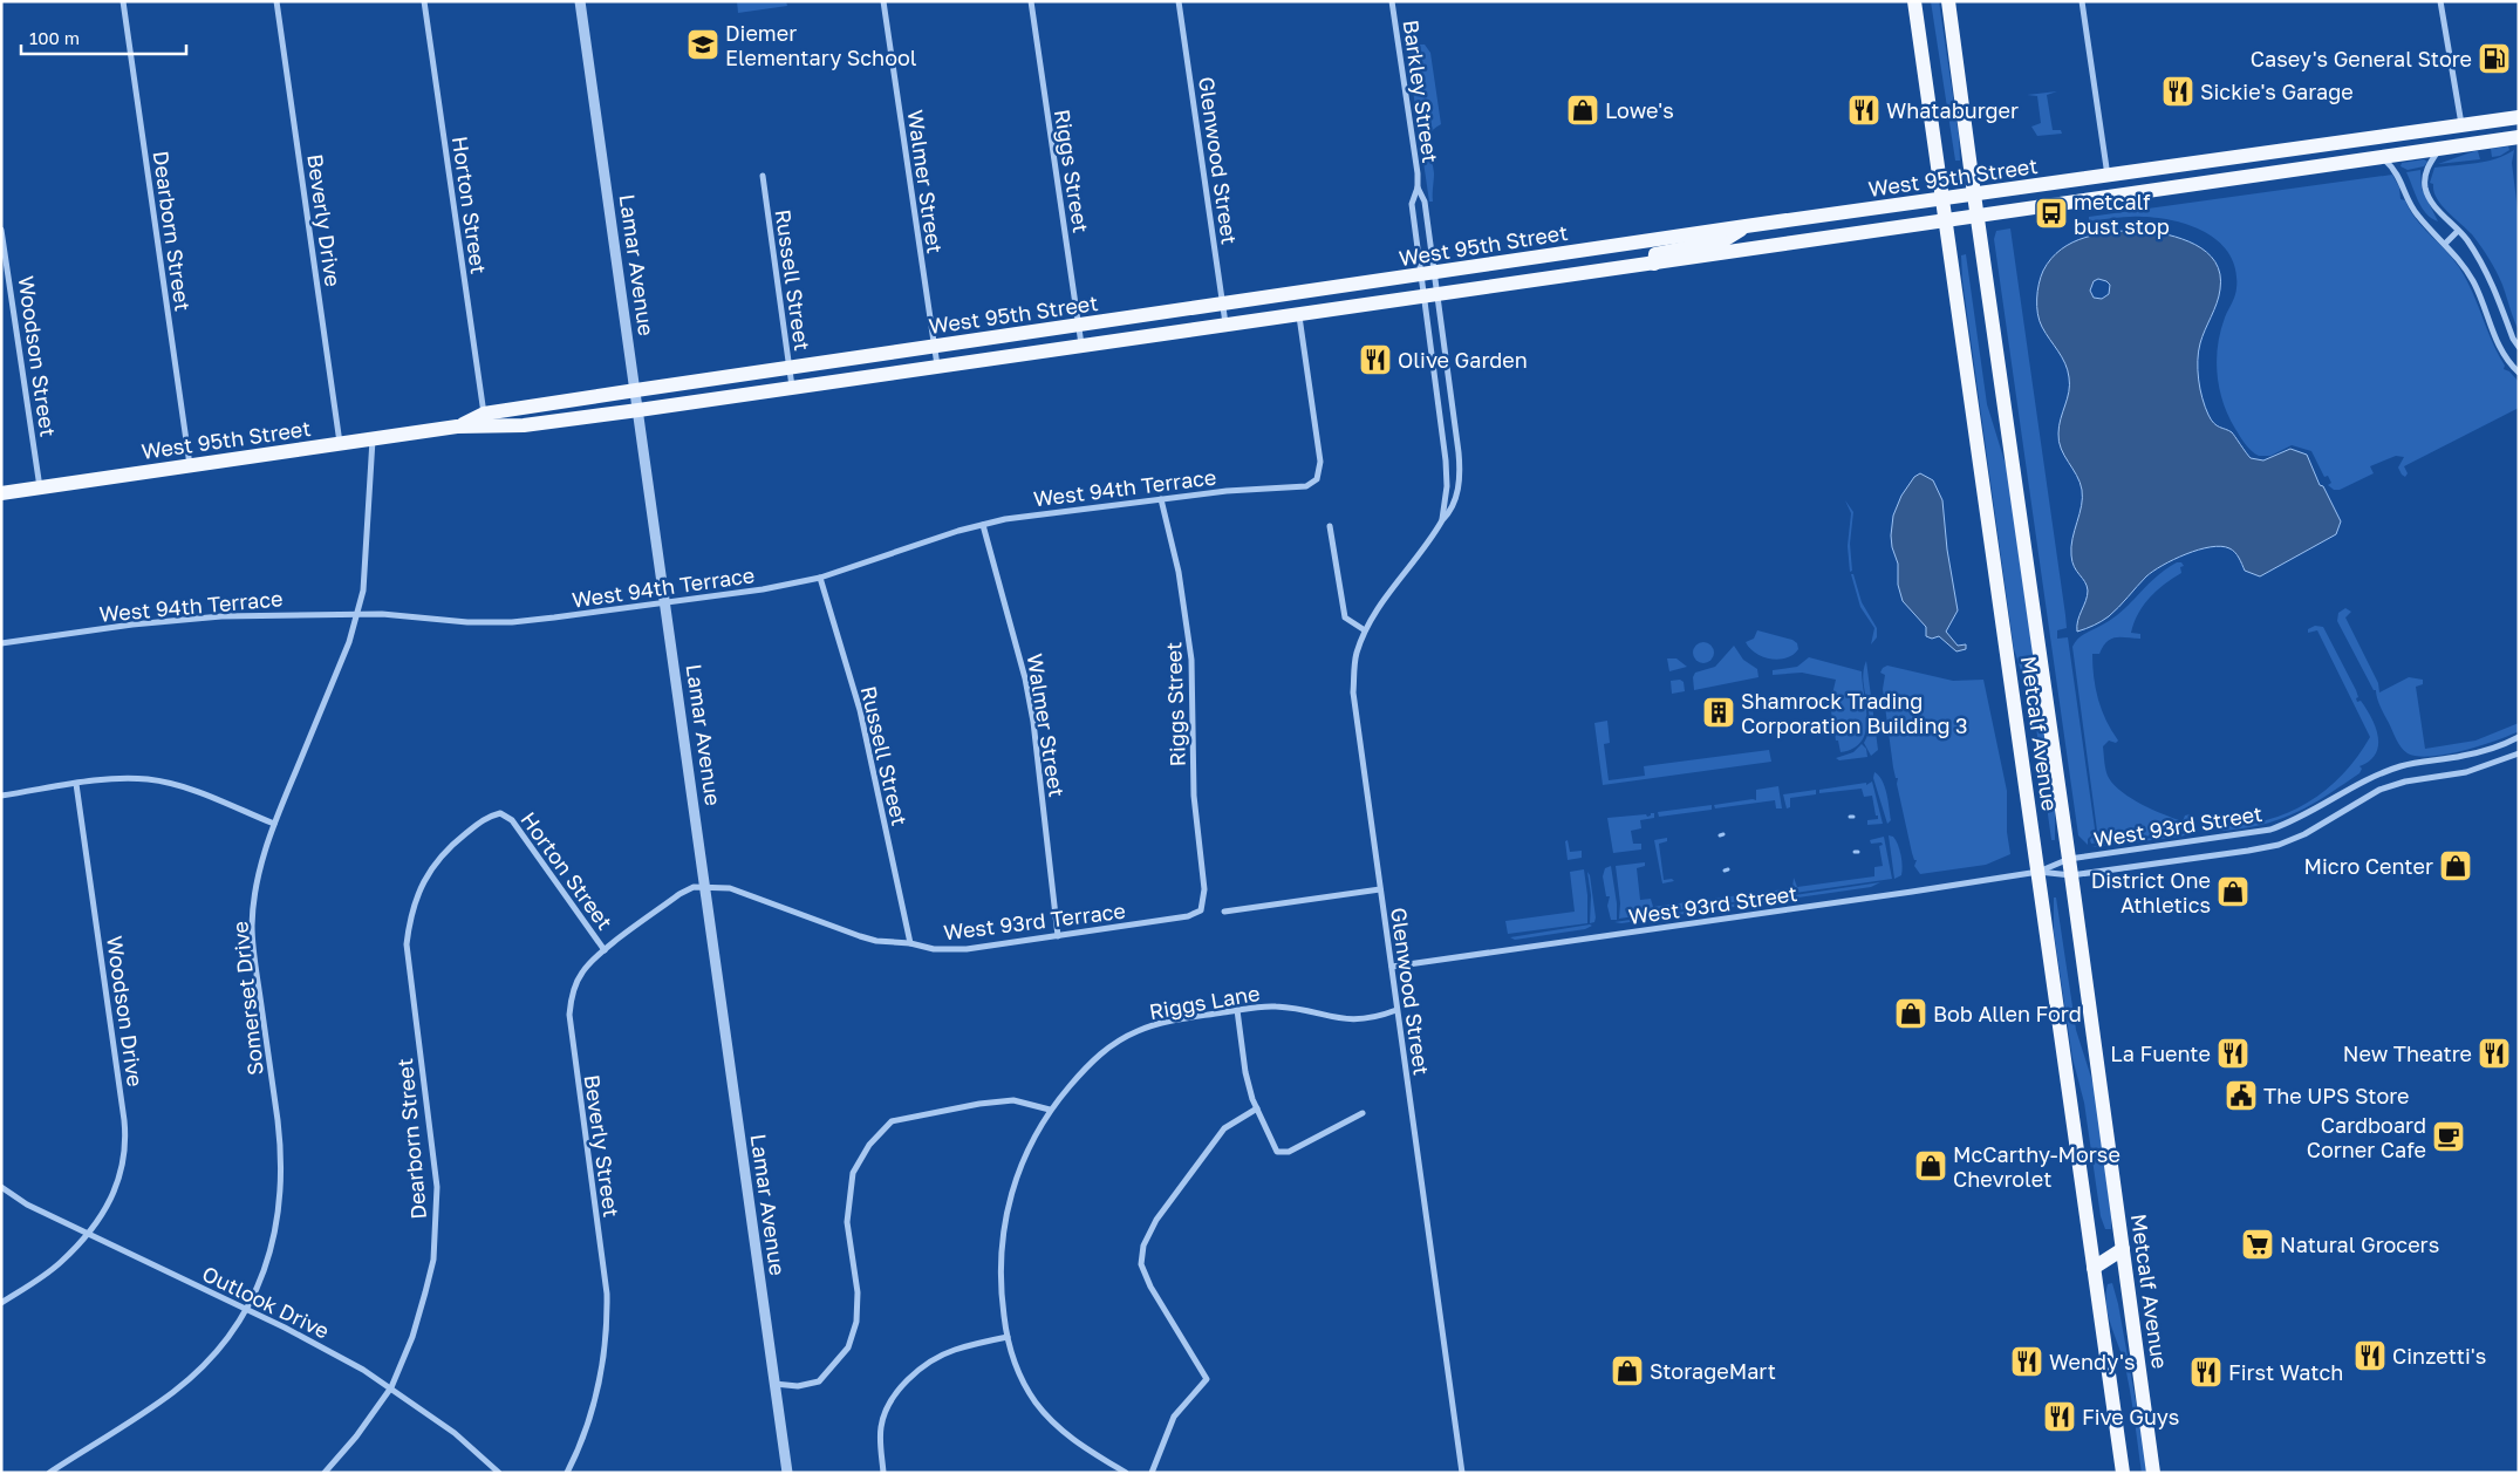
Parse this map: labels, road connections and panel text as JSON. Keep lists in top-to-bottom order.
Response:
{
  "streets": {
    "main road": ["West 95th Street", "Metcalf Avenue"],
    "street": [
      "Barkley Street",
      "Glenwood Street",
      "Riggs Street",
      "Walmer Street",
      "Horton Street",
      "Beverly Drive",
      "Dearborn Street",
      "Lamar Avenue",
      "Russell Street",
      "Woodson Street",
      "West 94th Terrace",
      "West 93rd Street",
      "West 93rd Terrace",
      "Somerset Drive",
      "Riggs Lane",
      "Woodson Drive",
      "Beverly Street",
      "Outlook Drive"
    ]
  },
  "crossings": [
    ["Barkley Street", "Glenwood Street"],
    ["Barkley Street", "West 95th Street"],
    ["Glenwood Street", "West 95th Street"],
    ["Glenwood Street", "West 93rd Street"],
    ["Glenwood Street", "Riggs Lane"],
    ["Riggs Street", "West 95th Street"],
    ["Riggs Street", "West 94th Terrace"],
    ["Riggs Street", "West 93rd Terrace"],
    ["West 95th Street", "Walmer Street"],
    ["West 95th Street", "Horton Street"],
    ["West 95th Street", "Beverly Drive"],
    ["West 95th Street", "Dearborn Street"],
    ["West 95th Street", "Lamar Avenue"],
    ["West 95th Street", "Russell Street"],
    ["West 95th Street", "Woodson Street"],
    ["West 95th Street", "West 94th Terrace"],
    ["West 95th Street", "Metcalf Avenue"],
    ["West 95th Street", "Somerset Drive"],
    ["Walmer Street", "West 94th Terrace"],
    ["Walmer Street", "West 93rd Terrace"],
    ["Horton Street", "Dearborn Street"],
    ["Horton Street", "Beverly Street"],
    ["Dearborn Street", "Outlook Drive"],
    ["Lamar Avenue", "West 94th Terrace"],
    ["Lamar Avenue", "West 93rd Terrace"],
    ["Lamar Avenue", "Beverly Street"],
    ["Russell Street", "West 94th Terrace"],
    ["Russell Street", "West 93rd Terrace"],
    ["West 94th Terrace", "Somerset Drive"],
    ["Metcalf Avenue", "West 93rd Street"],
    ["West 93rd Terrace", "Beverly Street"],
    ["Somerset Drive", "Outlook Drive"],
    ["Woodson Drive", "Outlook Drive"]
  ],
  "places": {
    "school or university": ["Diemer Elementary School"],
    "fuel station": ["Casey's General Store"],
    "restaurant": [
      "Sickie's Garage",
      "Whataburger",
      "Olive Garden",
      "La Fuente",
      "New Theatre",
      "Cinzetti's",
      "Wendy's",
      "First Watch",
      "Five Guys"
    ],
    "shop": [
      "Lowe's",
      "Micro Center",
      "District One Athletics",
      "Bob Allen Ford",
      "McCarthy-Morse Chevrolet",
      "StorageMart"
    ],
    "bus stop": ["metcalf bust stop"],
    "building": ["Shamrock Trading Corporation Building 3"],
    "public building": ["The UPS Store"],
    "cafe": ["Cardboard Corner Cafe"],
    "supermarket": ["Natural Grocers"]
  },
  "scale_bar": "100 m"
}
